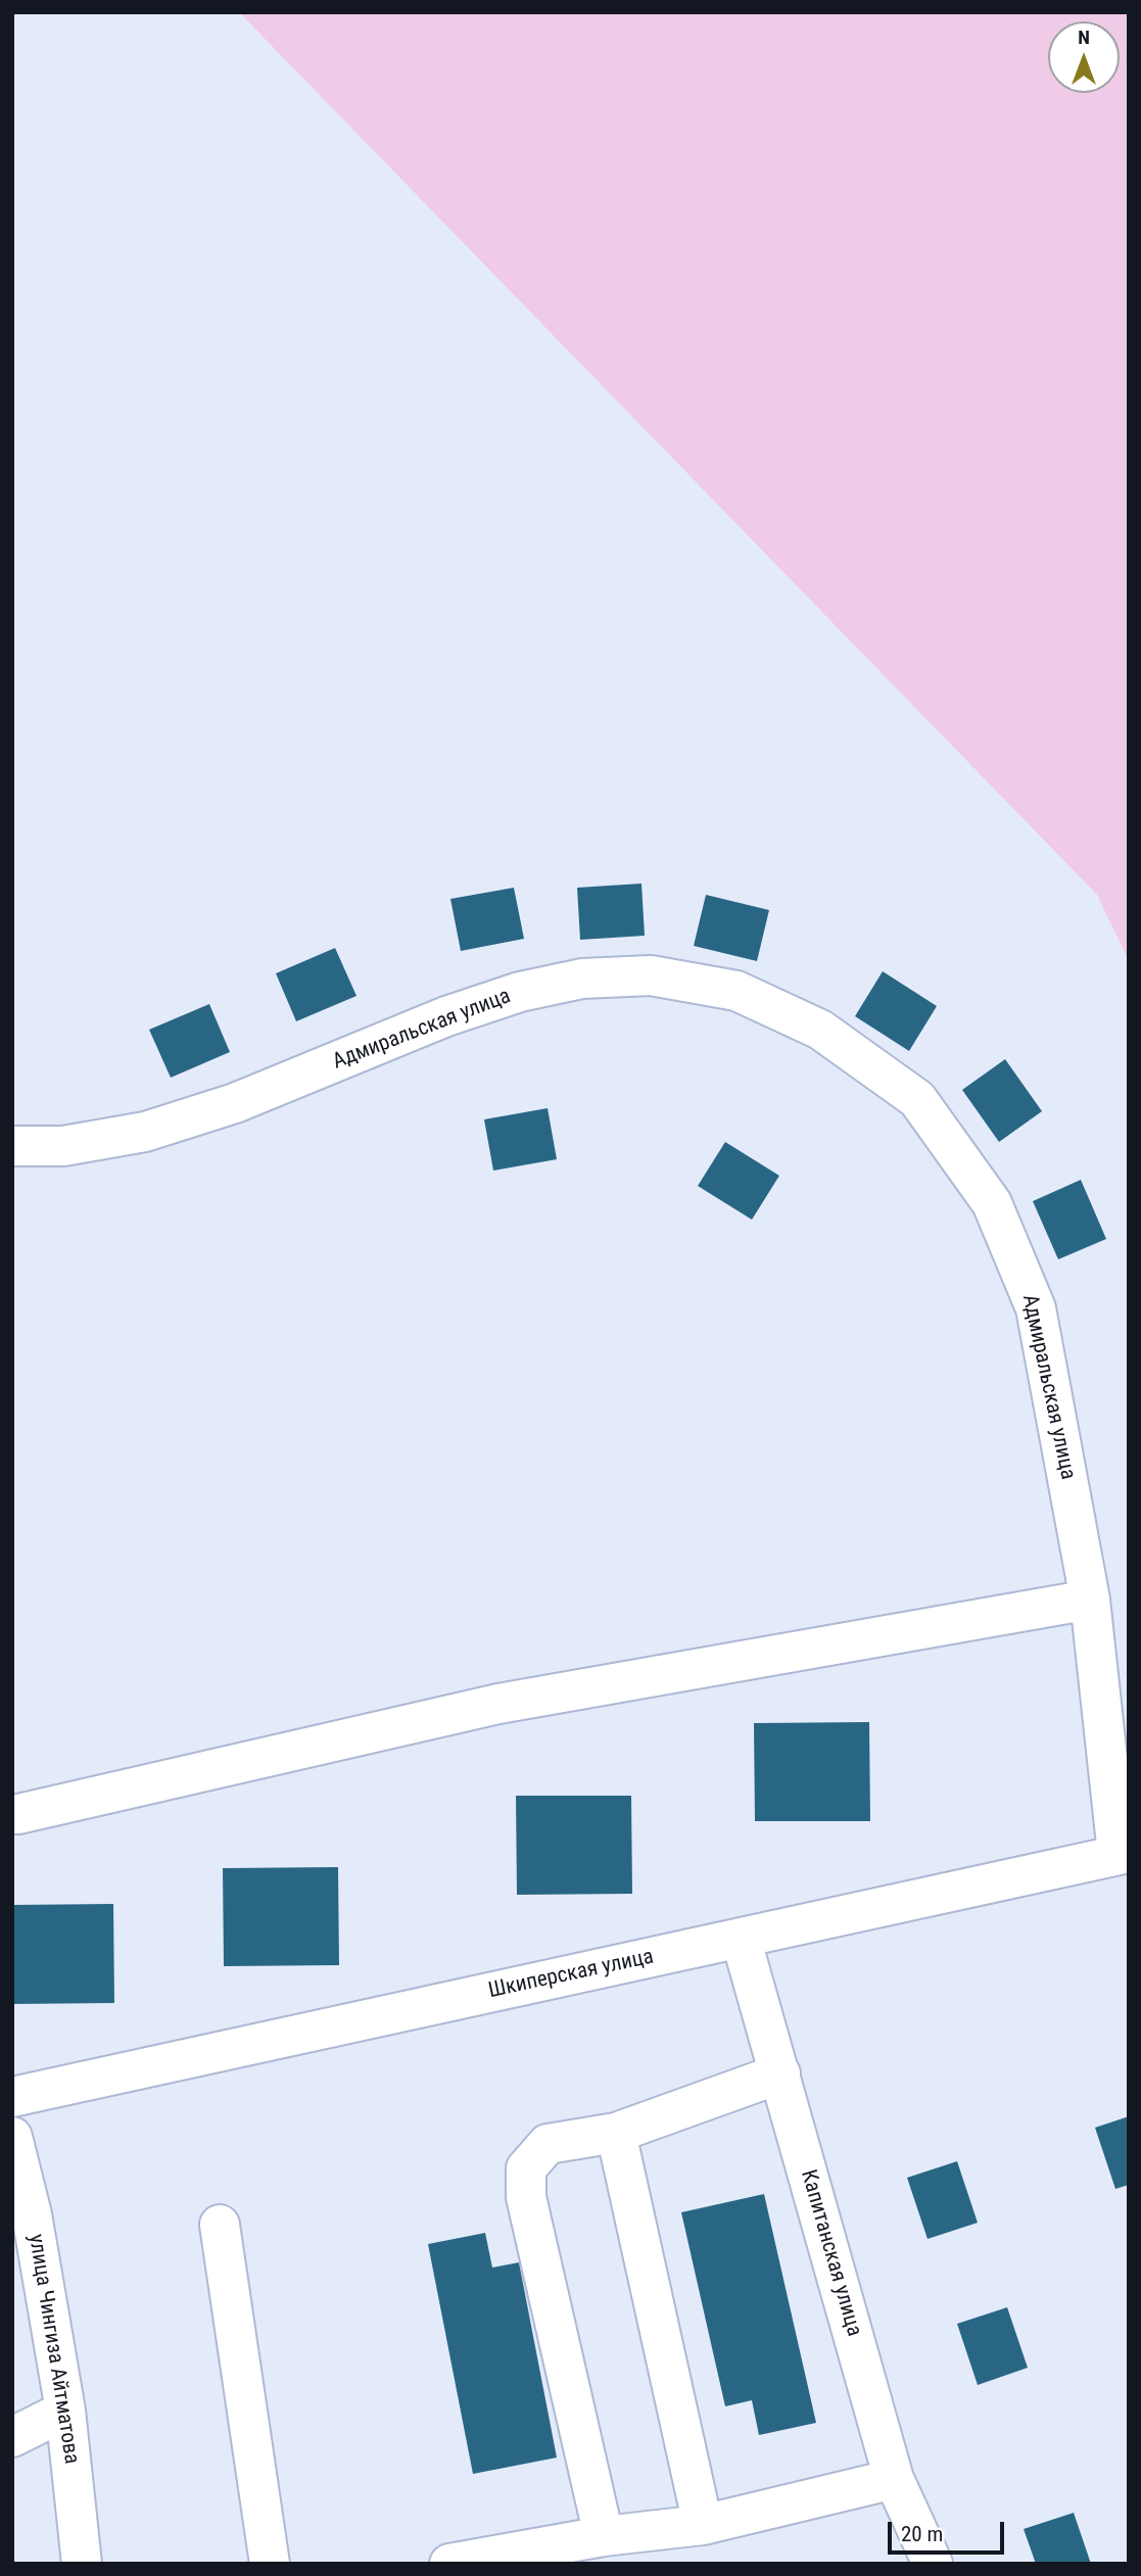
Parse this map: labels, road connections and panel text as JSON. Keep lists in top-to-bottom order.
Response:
{
  "streets": {
    "street": [
      "Адмиральская улица",
      "Шкиперская улица",
      "Капитанская улица",
      "улица Чингиза Айтматова"
    ]
  },
  "crossings": [
    ["Адмиральская улица", "Шкиперская улица"],
    ["Шкиперская улица", "Капитанская улица"]
  ],
  "scale_bar": "20 m",
  "north": "top"
}
